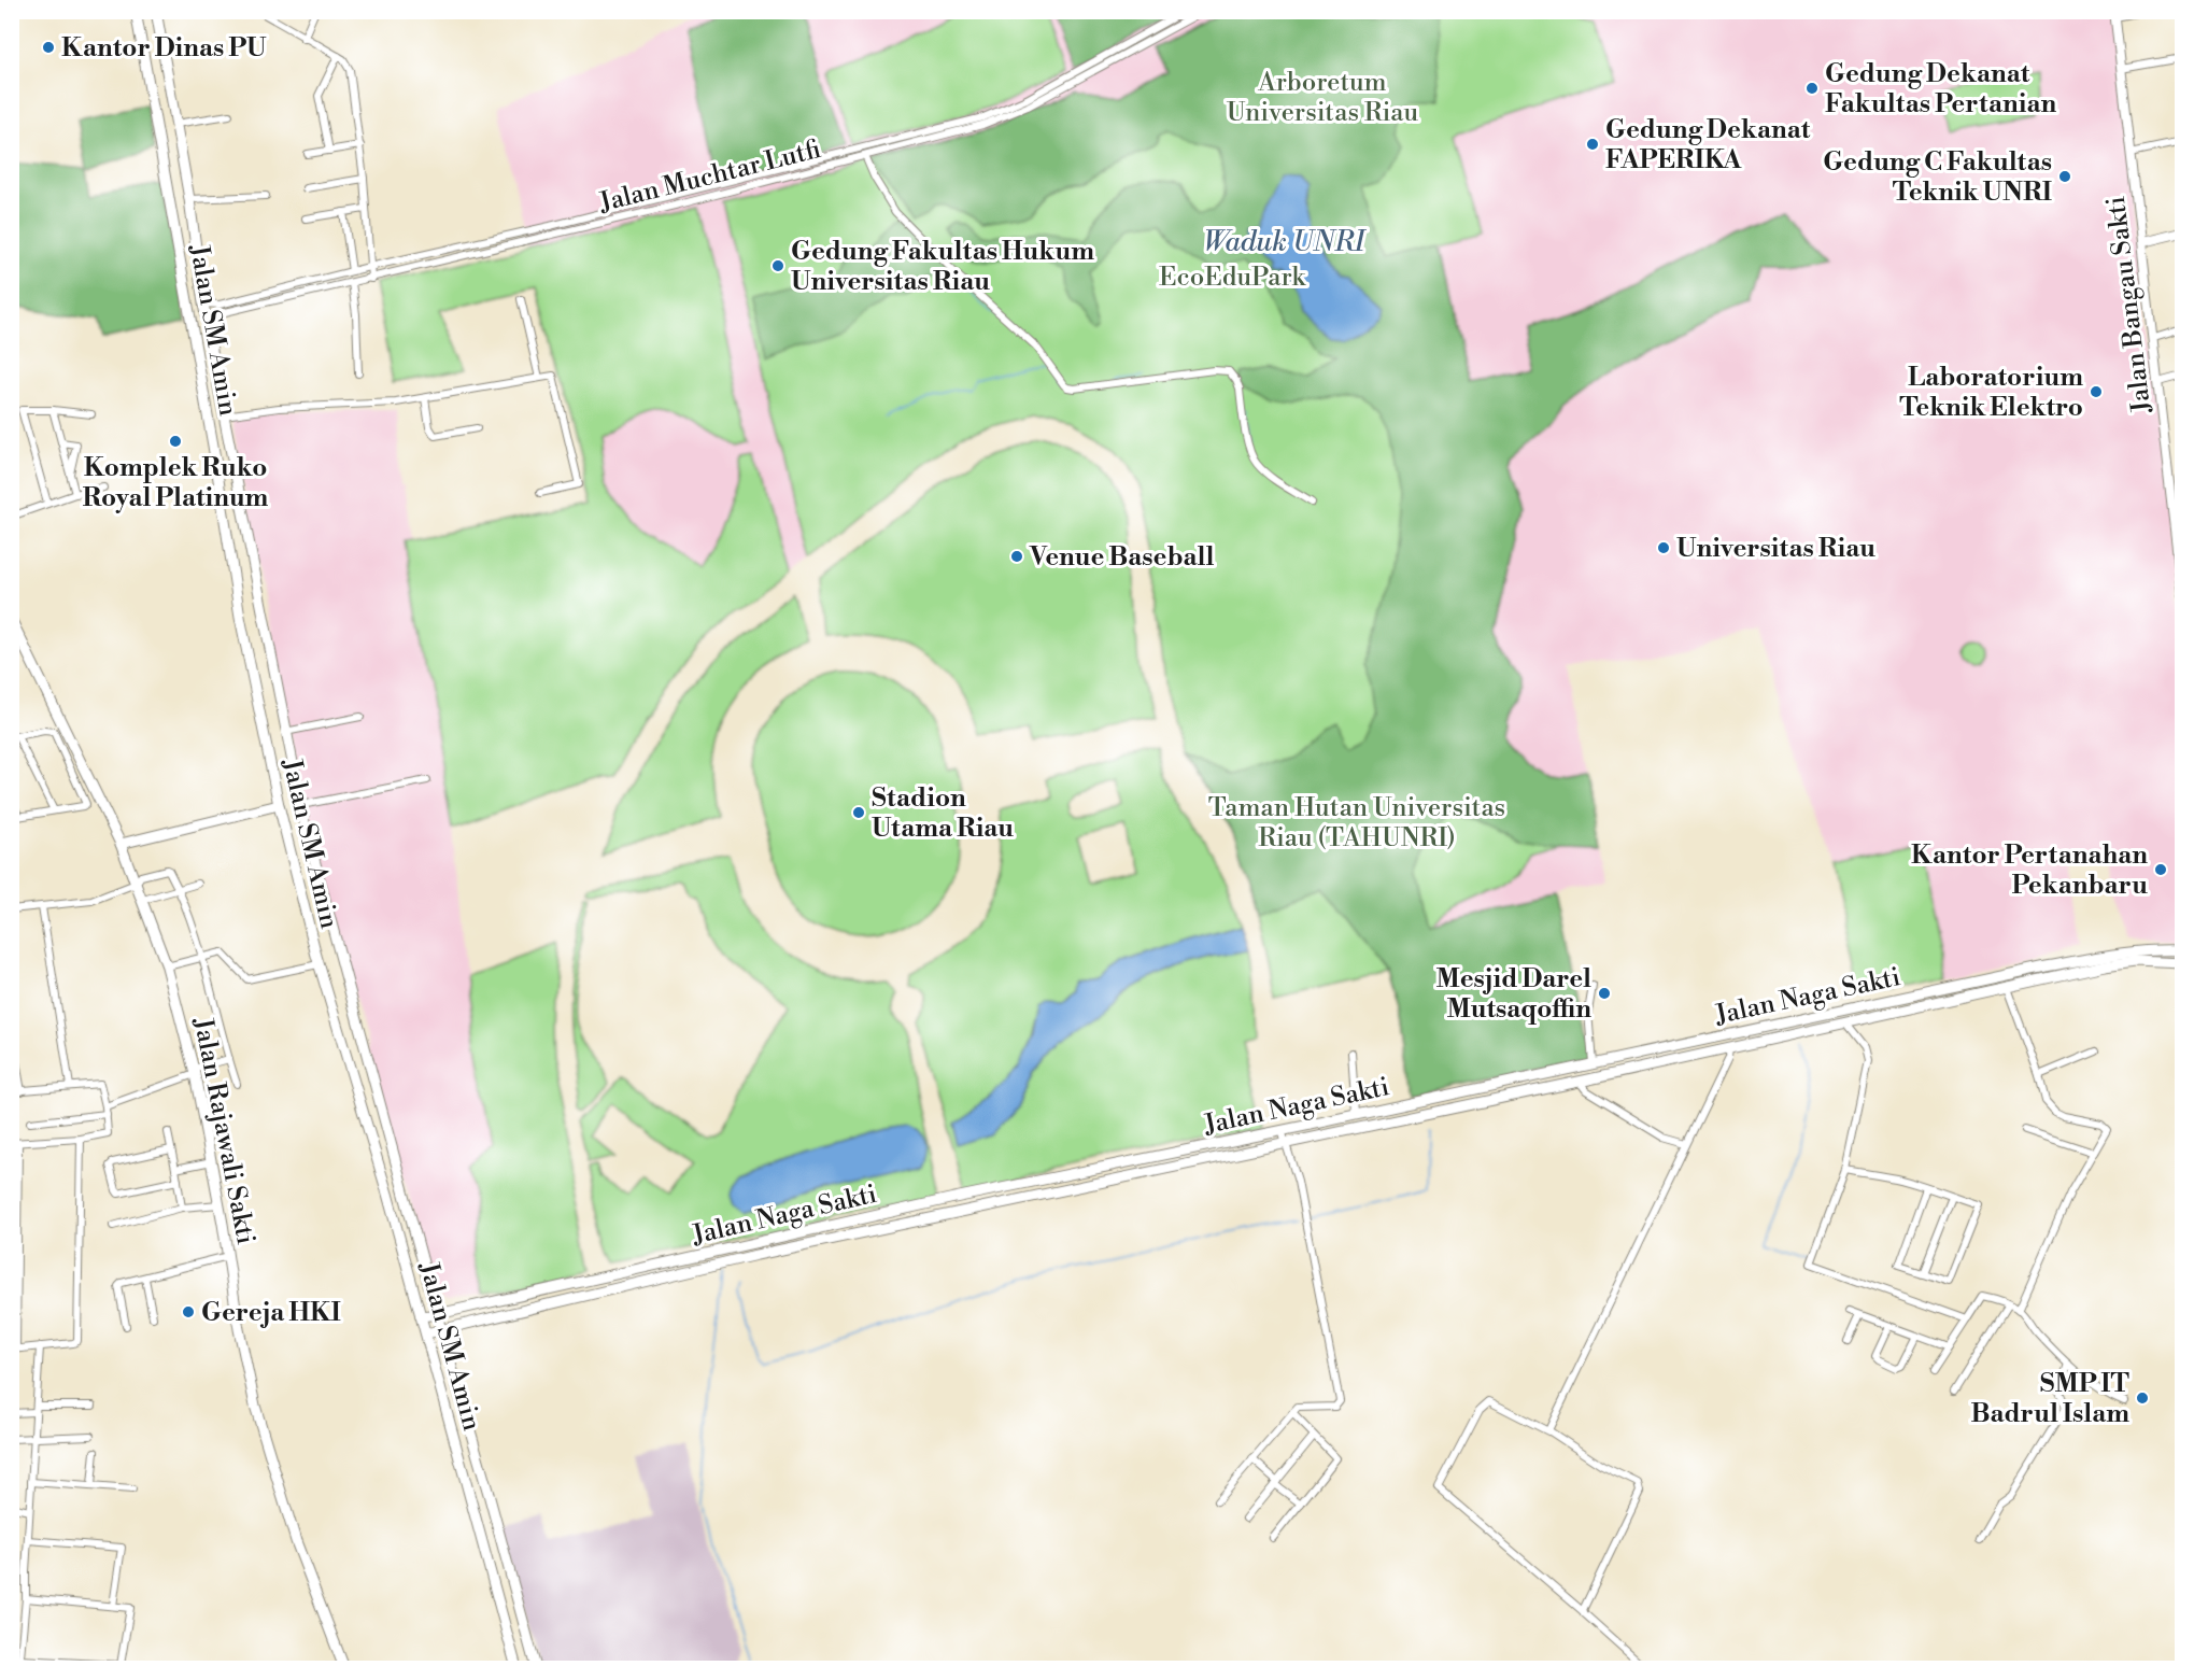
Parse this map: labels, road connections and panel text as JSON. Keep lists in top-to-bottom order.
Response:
{
  "streets": {
    "main road": ["Jalan SM Amin", "Jalan Naga Sakti", "Jalan Rajawali Sakti"],
    "street": ["Jalan Muchtar Lutfi", "Jalan Bangau Sakti"]
  },
  "crossings": [
    ["Jalan Muchtar Lutfi", "Jalan SM Amin"],
    ["Jalan SM Amin", "Jalan Naga Sakti"]
  ],
  "water": ["Waduk UNRI"],
  "parks": ["Arboretum Universitas Riau", "EcoEduPark", "Taman Hutan Universitas Riau (TAHUNRI)"],
  "places": [
    "Kantor Dinas PU",
    "Gedung Dekanat Fakultas Pertanian",
    "Gedung Dekanat FAPERIKA",
    "Gedung C Fakultas Teknik UNRI",
    "Gedung Fakultas Hukum Universitas Riau",
    "Laboratorium Teknik Elektro",
    "Komplek Ruko Royal Platinum",
    "Universitas Riau",
    "Venue Baseball",
    "Stadion Utama Riau",
    "Kantor Pertanahan Pekanbaru",
    "Mesjid Darel Mutsaqoffin",
    "Gereja HKI",
    "SMP IT Badrul Islam"
  ]
}
